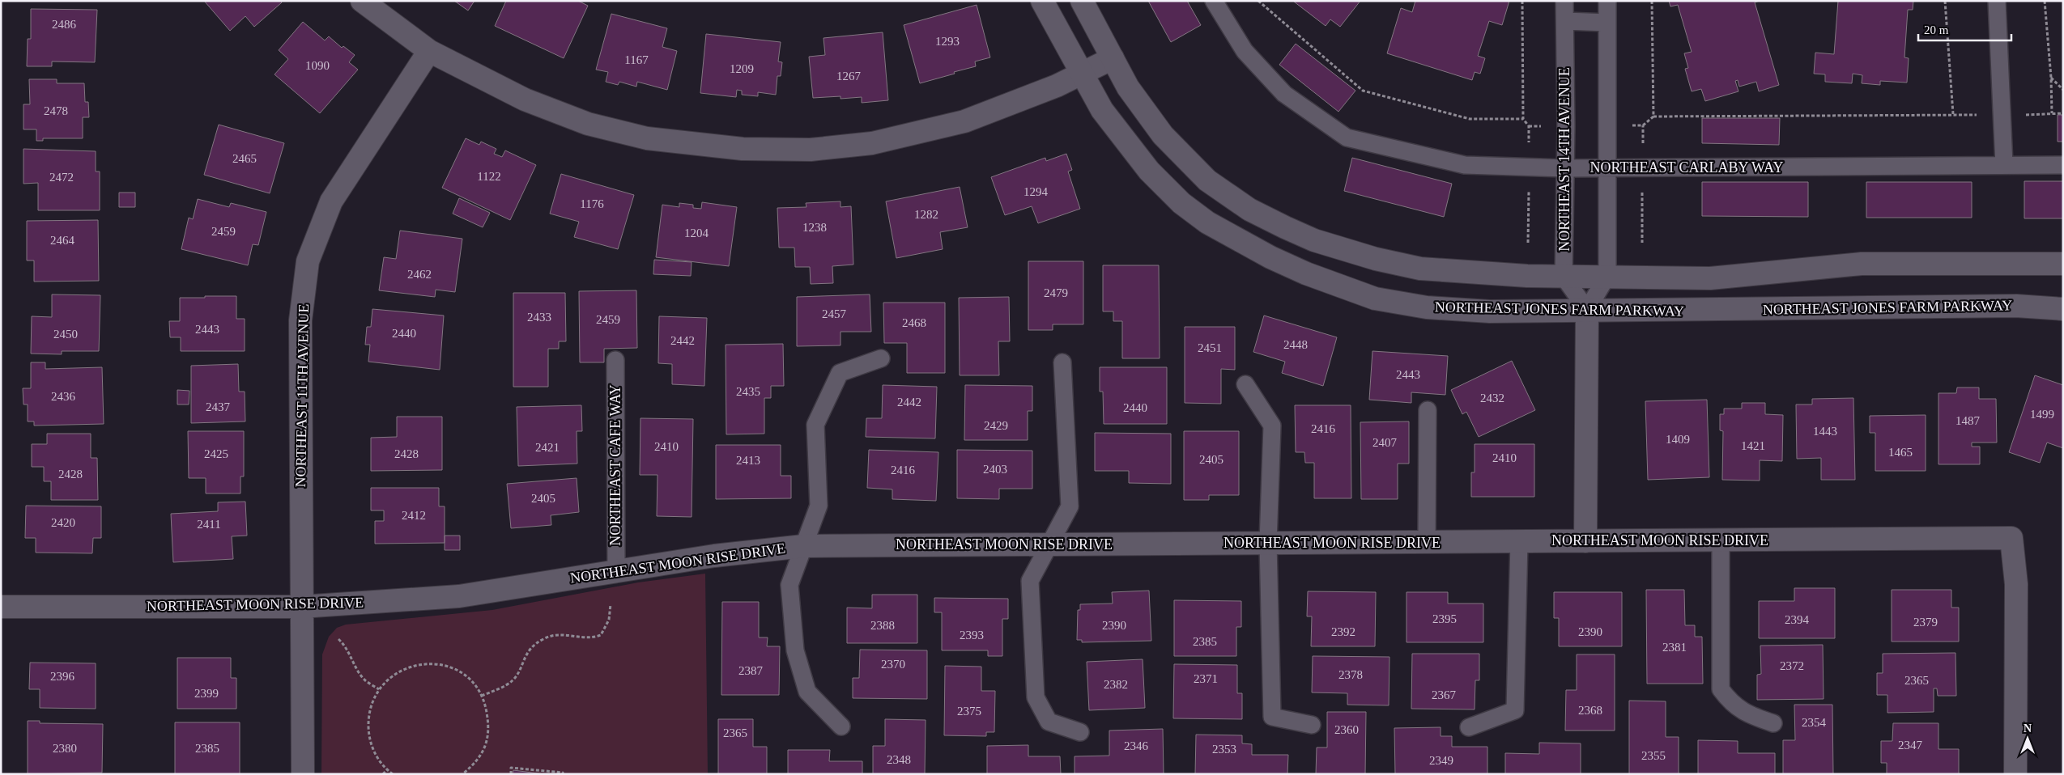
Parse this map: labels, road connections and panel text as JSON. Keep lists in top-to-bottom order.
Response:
{
  "streets": {
    "street": ["NORTHEAST JONES FARM PARKWAY", "NORTHEAST 11TH AVENUE", "NORTHEAST MOON RISE DRIVE"],
    "lane": ["NORTHEAST 14TH AVENUE", "NORTHEAST CARLABY WAY", "NORTHEAST CAFE WAY"]
  },
  "crossings": [
    ["NORTHEAST 14TH AVENUE", "NORTHEAST CARLABY WAY"],
    ["NORTHEAST 11TH AVENUE", "NORTHEAST MOON RISE DRIVE"],
    ["NORTHEAST CAFE WAY", "NORTHEAST MOON RISE DRIVE"]
  ],
  "house_numbers": [
    "2486",
    "1293",
    "1167",
    "1090",
    "1209",
    "1267",
    "2478",
    "2465",
    "1122",
    "2472",
    "1294",
    "1176",
    "1282",
    "1238",
    "2459",
    "1204",
    "2464",
    "2462",
    "2479",
    "2457",
    "2433",
    "2459",
    "2468",
    "2443",
    "2440",
    "2450",
    "2442",
    "2448",
    "2451",
    "2443",
    "2435",
    "2436",
    "2432",
    "2442",
    "2437",
    "2440",
    "1499",
    "1487",
    "2429",
    "2416",
    "1443",
    "1409",
    "2407",
    "1421",
    "2410",
    "2421",
    "1465",
    "2425",
    "2428",
    "2410",
    "2405",
    "2413",
    "2403",
    "2416",
    "2428",
    "2405",
    "2412",
    "2420",
    "2411",
    "2395",
    "2394",
    "2379",
    "2388",
    "2390",
    "2392",
    "2390",
    "2393",
    "2385",
    "2381",
    "2370",
    "2372",
    "2387",
    "2378",
    "2396",
    "2371",
    "2365",
    "2382",
    "2399",
    "2367",
    "2368",
    "2375",
    "2354",
    "2360",
    "2365",
    "2347",
    "2346",
    "2380",
    "2385",
    "2353",
    "2355",
    "2348",
    "2349"
  ],
  "scale_bar": "20 m",
  "north": "top"
}
